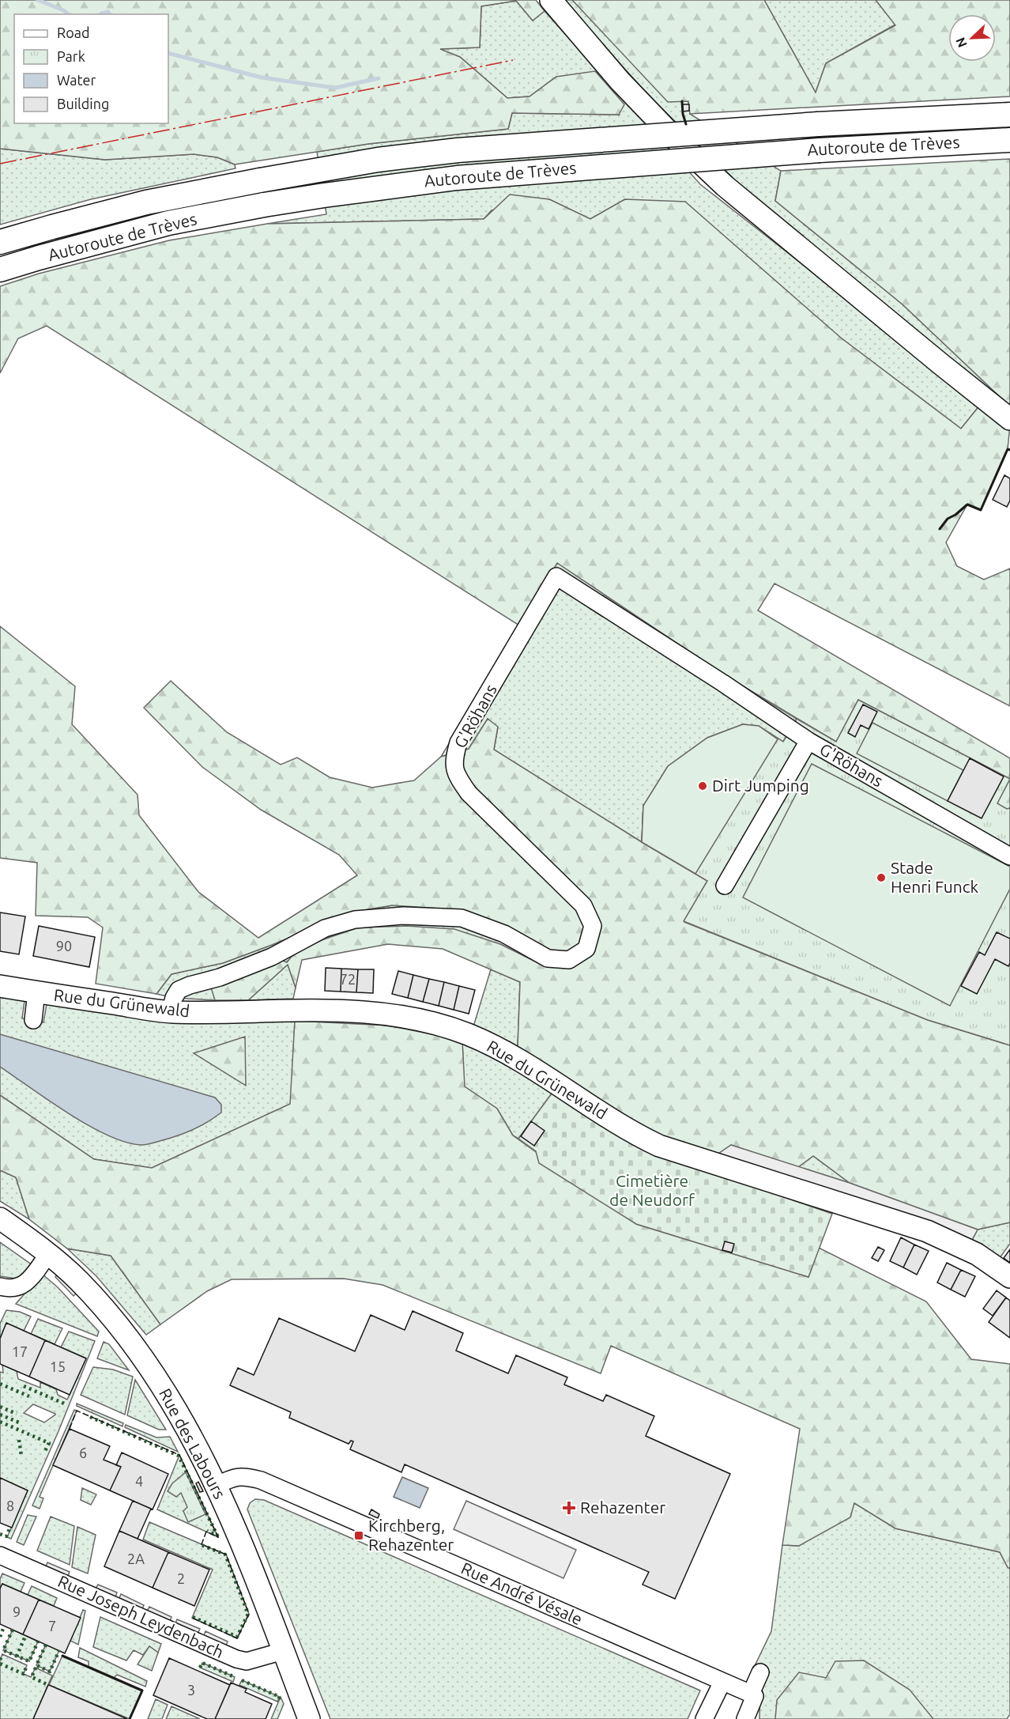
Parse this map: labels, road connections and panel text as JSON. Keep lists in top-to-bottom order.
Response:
{
  "streets": {
    "highway": ["Autoroute de Trèves"],
    "main road": ["Rue du Grünewald", "Rue des Labours"],
    "street": ["G'Röhans", "Rue André Vésale", "Rue Joseph Leydenbach"]
  },
  "crossings": [
    ["G'Röhans", "Rue du Grünewald"],
    ["Rue des Labours", "Rue André Vésale"],
    ["Rue des Labours", "Rue Joseph Leydenbach"]
  ],
  "parks": ["Cimetière de Neudorf"],
  "places": {
    "other": ["Dirt Jumping", "Stade Henri Funck"],
    "health": ["Rehazenter"],
    "transit": ["Kirchberg, Rehazenter"]
  },
  "house_numbers": [
    "90",
    "72",
    "17",
    "15",
    "6",
    "4",
    "8",
    "2A",
    "2",
    "9",
    "7",
    "3"
  ],
  "legend": [
    "Road",
    "Park",
    "Water",
    "Building"
  ],
  "north": "bottom left"
}
